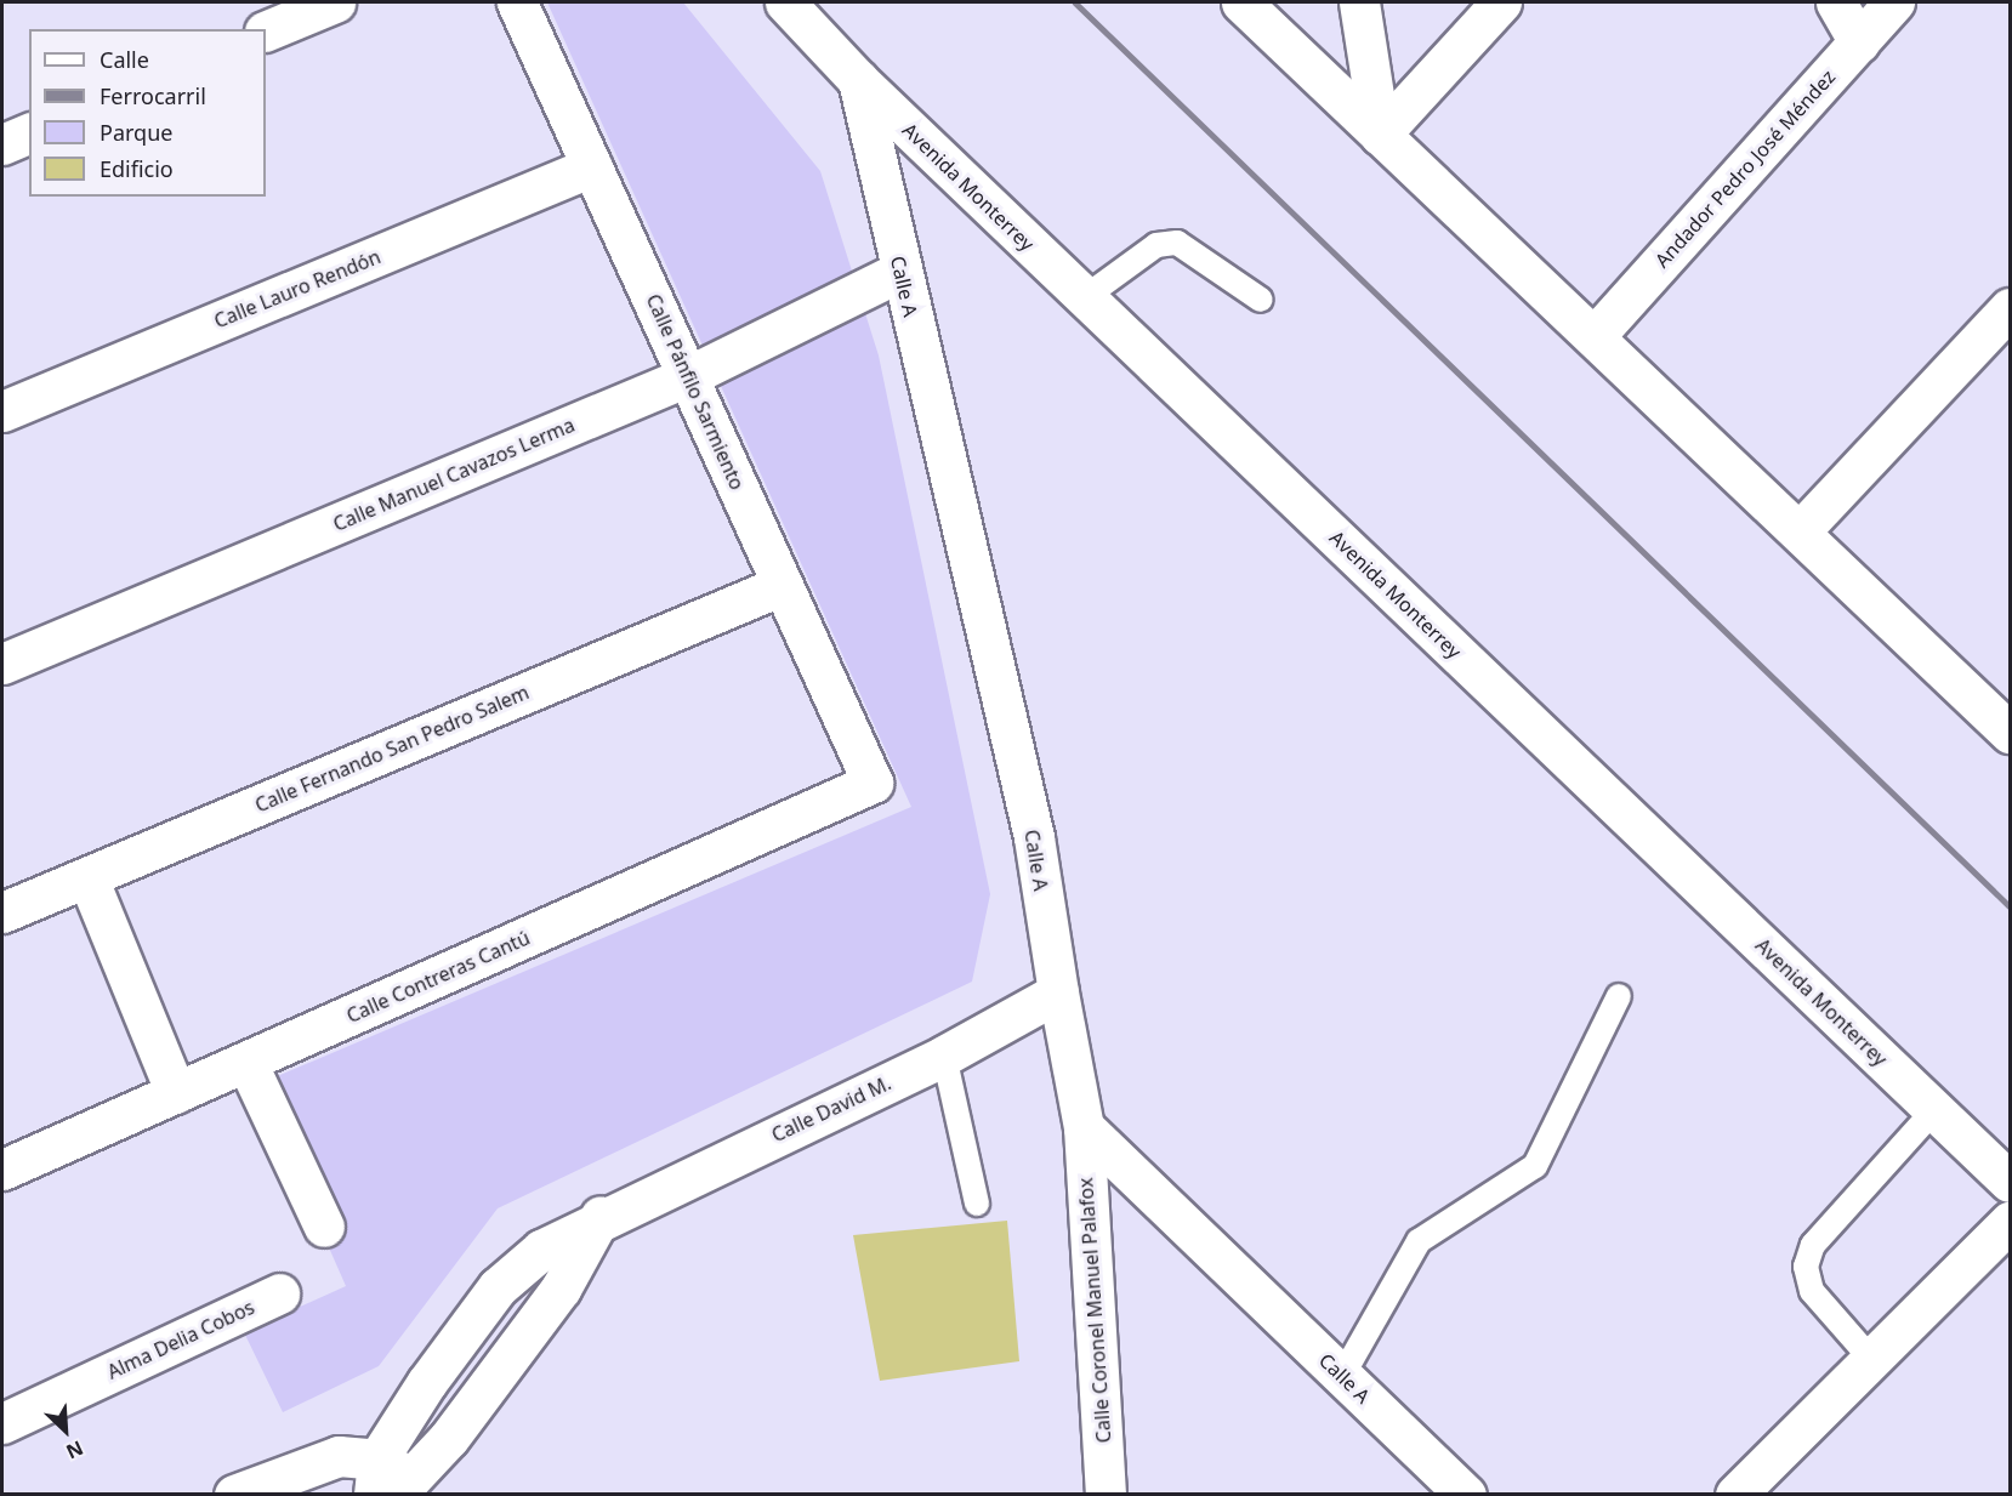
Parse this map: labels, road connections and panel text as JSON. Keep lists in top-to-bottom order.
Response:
{
  "streets": {
    "street": [
      "Andador Pedro José Méndez",
      "Avenida Monterrey",
      "Calle A",
      "Calle Lauro Rendón",
      "Calle Pánfilo Sarmiento",
      "Calle Manuel Cavazos Lerma",
      "Calle Fernando San Pedro Salem",
      "Calle Contreras Cantú",
      "Calle David M.",
      "Calle Coronel Manuel Palafox",
      "Alma Delia Cobos"
    ]
  },
  "crossings": [
    ["Avenida Monterrey", "Calle A"],
    ["Calle A", "Calle Manuel Cavazos Lerma"],
    ["Calle A", "Calle David M."],
    ["Calle A", "Calle Coronel Manuel Palafox"],
    ["Calle Lauro Rendón", "Calle Pánfilo Sarmiento"],
    ["Calle Pánfilo Sarmiento", "Calle Manuel Cavazos Lerma"],
    ["Calle Pánfilo Sarmiento", "Calle Fernando San Pedro Salem"],
    ["Calle Pánfilo Sarmiento", "Calle Contreras Cantú"]
  ],
  "legend": [
    "Calle",
    "Ferrocarril",
    "Parque",
    "Edificio"
  ],
  "north": "bottom right"
}
